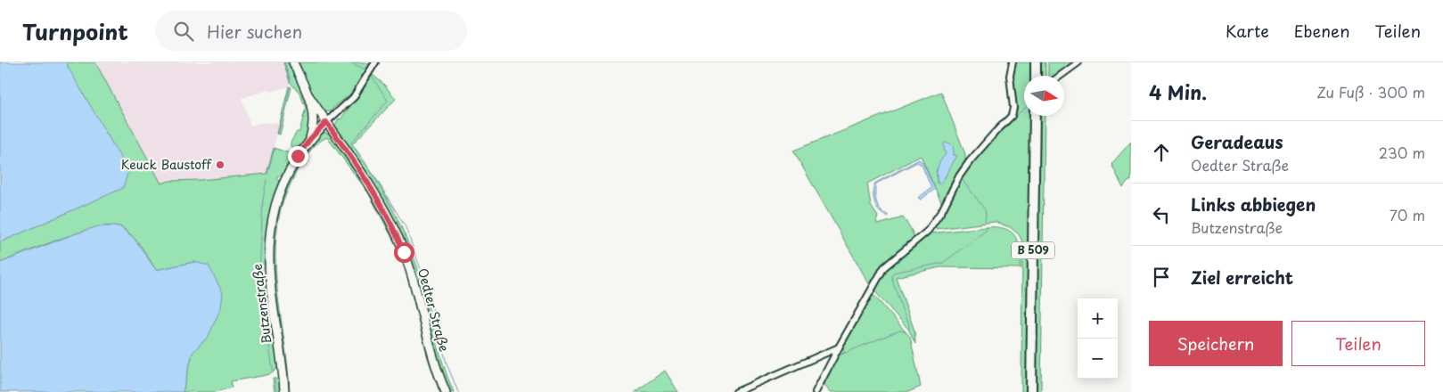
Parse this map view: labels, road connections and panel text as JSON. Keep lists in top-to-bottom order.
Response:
{
  "streets": {
    "main road": ["B 509", "Butzenstraße", "Oedter Straße"]
  },
  "crossings": [
    ["Butzenstraße", "Oedter Straße"]
  ],
  "places": ["Keuck Baustoff"],
  "north": "right",
  "page": {
    "header": "Turnpoint",
    "search": "Hier suchen",
    "nav": ["Karte", "Ebenen", "Teilen"],
    "heading": ["4 Min.", "Zu Fuß · 300 m"],
    "list": [
      ["Geradeaus", "Oedter Straße", "230 m"],
      ["Links abbiegen", "Butzenstraße", "70 m"],
      "Ziel erreicht"
    ],
    "map_buttons": ["+", "−"],
    "buttons": ["Speichern", "Teilen"]
  }
}
